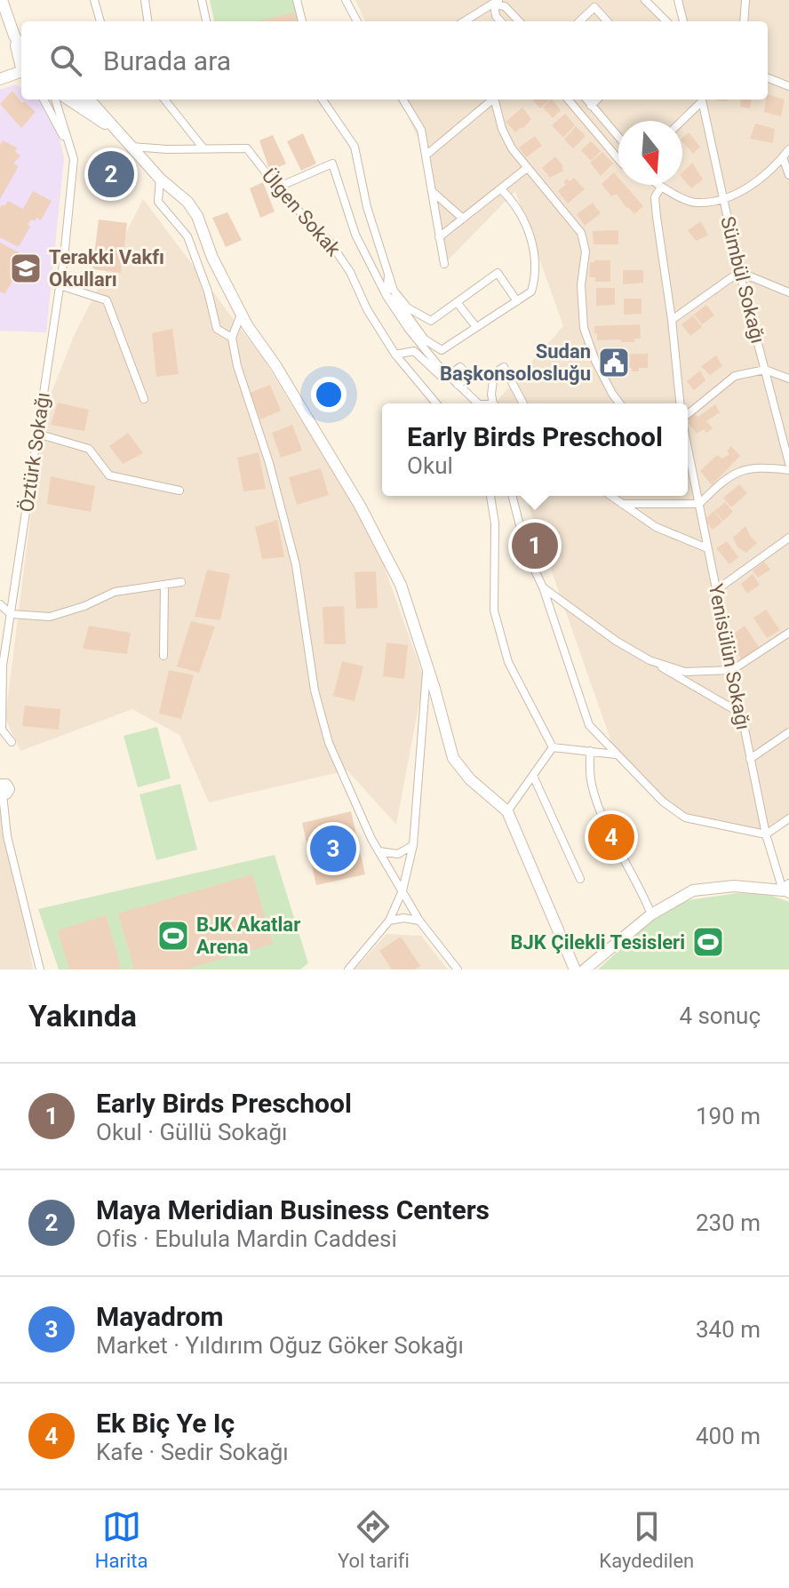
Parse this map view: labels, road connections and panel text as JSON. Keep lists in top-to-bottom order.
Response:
{
  "streets": {
    "street": [
      "Ülgen Sokak",
      "Sümbül Sokağı",
      "Öztürk Sokağı",
      "Yenisülün Sokağı"
    ]
  },
  "places": {
    "school or university": ["Terakki Vakfı Okulları"],
    "public building": ["Sudan Başkonsolosluğu"],
    "sports": ["BJK Akatlar Arena", "BJK Çilekli Tesisleri"]
  },
  "north": "bottom",
  "page": {
    "search": "Burada ara",
    "pins": [
      "2",
      "1",
      "4",
      "3"
    ],
    "popup": ["Early Birds Preschool", "Okul"],
    "heading": ["Yakında", "4 sonuç"],
    "list": [
      {
        "mark": "1",
        "name": "Early Birds Preschool",
        "note": "Okul · Güllü Sokağı",
        "value": "190 m"
      },
      {
        "mark": "2",
        "name": "Maya Meridian Business Centers",
        "note": "Ofis · Ebulula Mardin Caddesi",
        "value": "230 m"
      },
      {
        "mark": "3",
        "name": "Mayadrom",
        "note": "Market · Yıldırım Oğuz Göker Sokağı",
        "value": "340 m"
      },
      {
        "mark": "4",
        "name": "Ek Biç Ye Iç",
        "note": "Kafe · Sedir Sokağı",
        "value": "400 m"
      }
    ],
    "nav": ["Harita", "Yol tarifi", "Kaydedilen"]
  }
}
